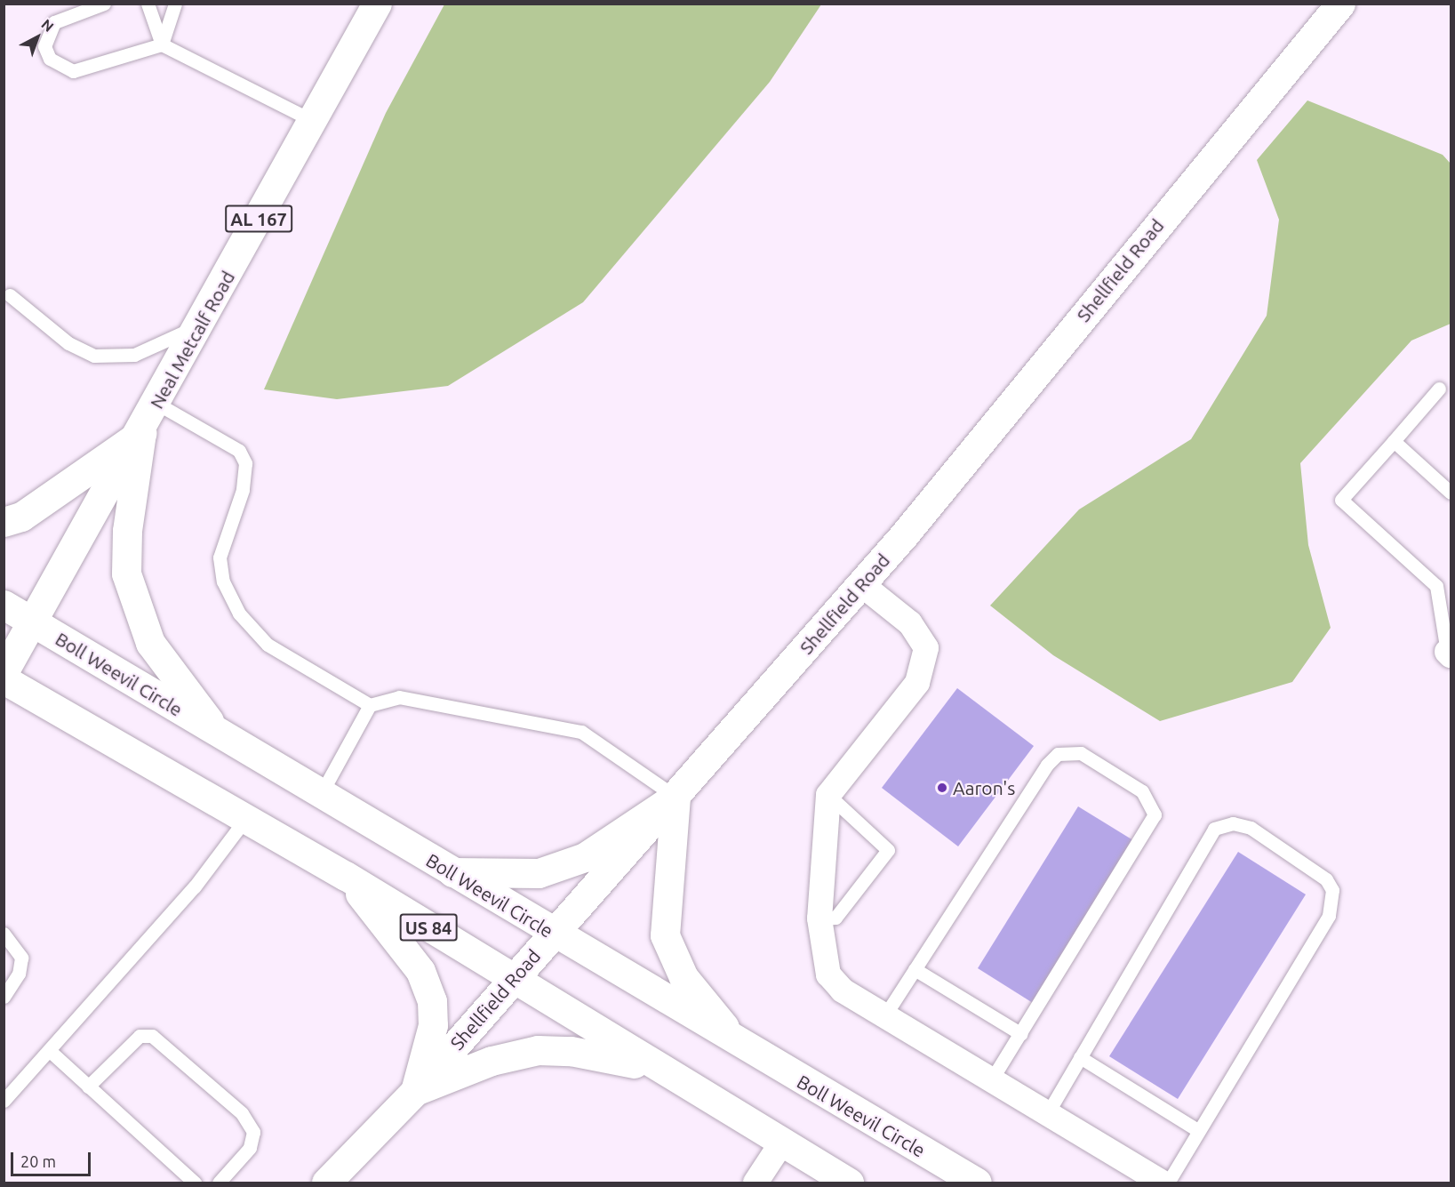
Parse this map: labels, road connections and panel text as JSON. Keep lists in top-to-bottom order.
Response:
{
  "streets": {
    "main road": [
      "AL 167",
      "Shellfield Road",
      "Neal Metcalf Road",
      "Boll Weevil Circle",
      "US 84"
    ]
  },
  "crossings": [
    ["AL 167", "Neal Metcalf Road"],
    ["AL 167", "Boll Weevil Circle"],
    ["Shellfield Road", "Boll Weevil Circle"],
    ["Shellfield Road", "US 84"],
    ["Neal Metcalf Road", "Boll Weevil Circle"]
  ],
  "places": ["Aaron's"],
  "scale_bar": "20 m",
  "north": "top right"
}
